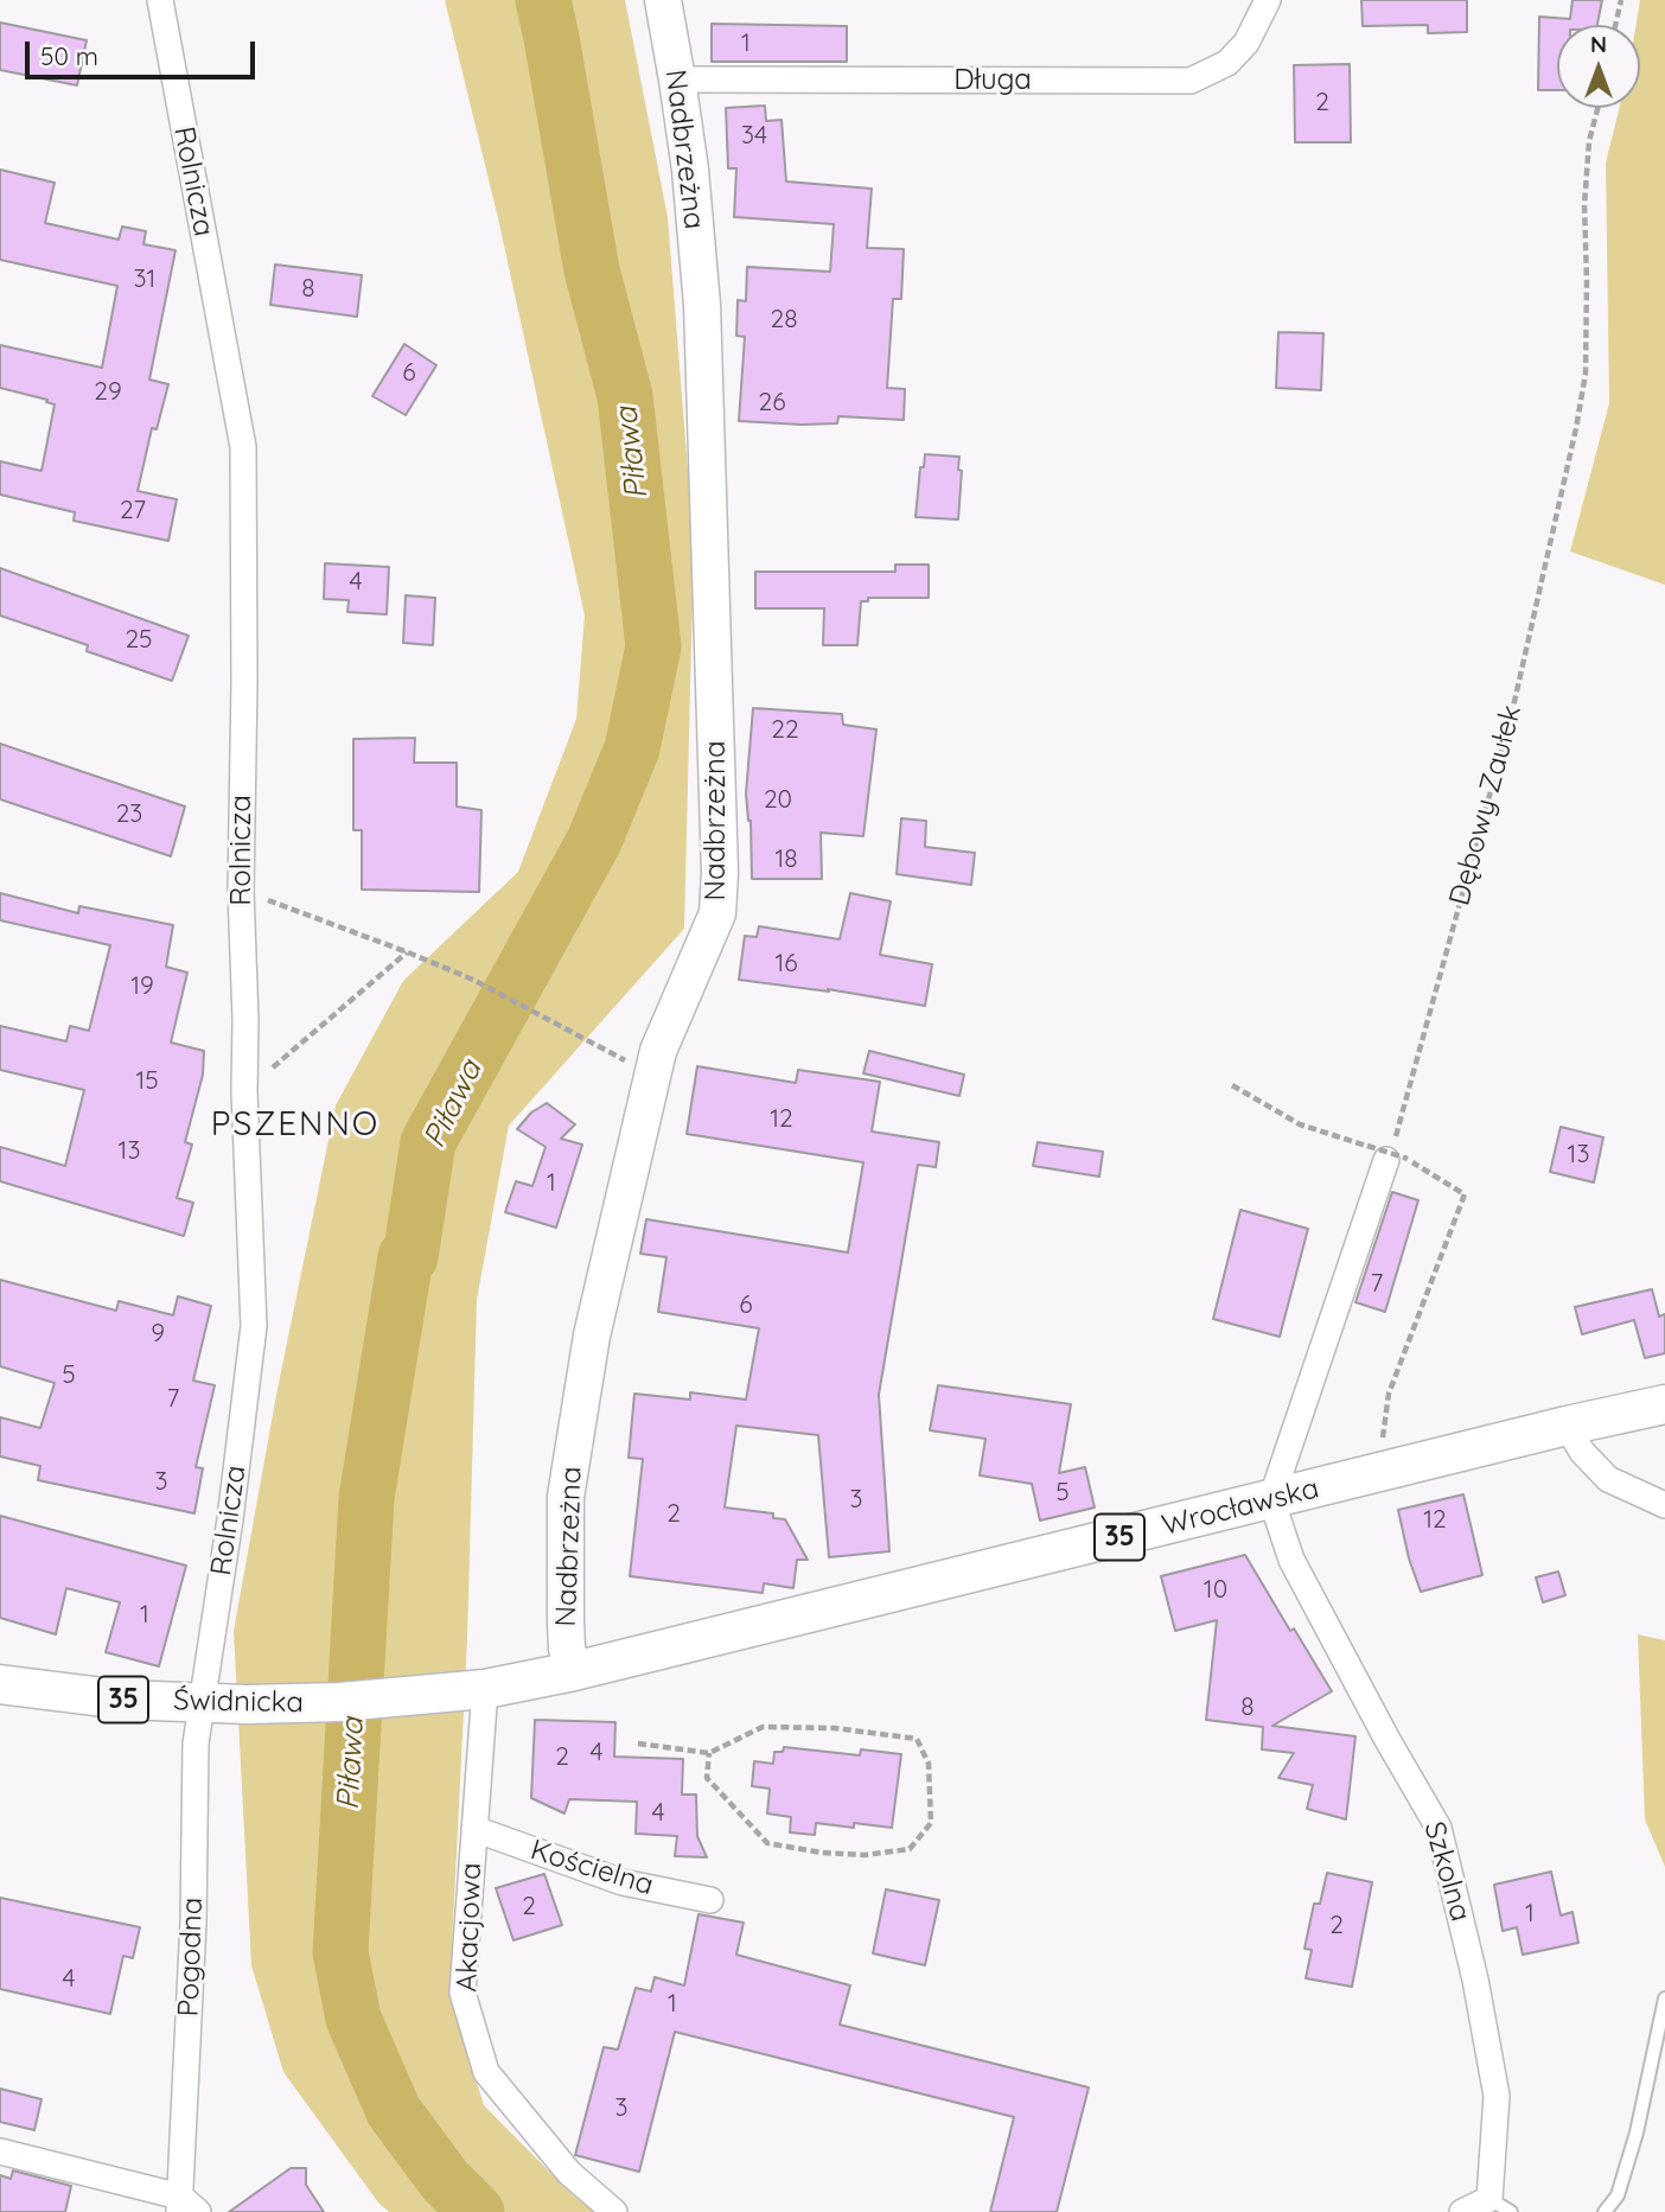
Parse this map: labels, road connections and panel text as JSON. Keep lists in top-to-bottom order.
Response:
{
  "streets": {
    "main road": ["Wrocławska", "35", "Świdnicka"],
    "street": [
      "Długa",
      "Nadbrzeżna",
      "Rolnicza",
      "Kościelna",
      "Szkolna",
      "Akacjowa",
      "Pogodna"
    ],
    "path": ["Dębowy Zaułek"]
  },
  "crossings": [
    ["Długa", "Nadbrzeżna"],
    ["Nadbrzeżna", "Wrocławska"],
    ["Nadbrzeżna", "Świdnicka"],
    ["Rolnicza", "Świdnicka"],
    ["Rolnicza", "Pogodna"],
    ["Wrocławska", "Świdnicka"],
    ["Wrocławska", "Szkolna"],
    ["Świdnicka", "Akacjowa"],
    ["Świdnicka", "Pogodna"],
    ["Kościelna", "Akacjowa"]
  ],
  "districts": ["PSZENNO"],
  "water": ["Piława"],
  "house_numbers": [
    "1",
    "2",
    "34",
    "31",
    "8",
    "28",
    "6",
    "29",
    "26",
    "27",
    "4",
    "25",
    "22",
    "20",
    "23",
    "18",
    "16",
    "19",
    "15",
    "12",
    "13",
    "13",
    "1",
    "7",
    "6",
    "9",
    "5",
    "7",
    "3",
    "5",
    "3",
    "2",
    "12",
    "10",
    "1",
    "8",
    "4",
    "2",
    "4",
    "2",
    "1",
    "2",
    "4",
    "1",
    "3"
  ],
  "scale_bar": "50 m",
  "north": "top"
}
